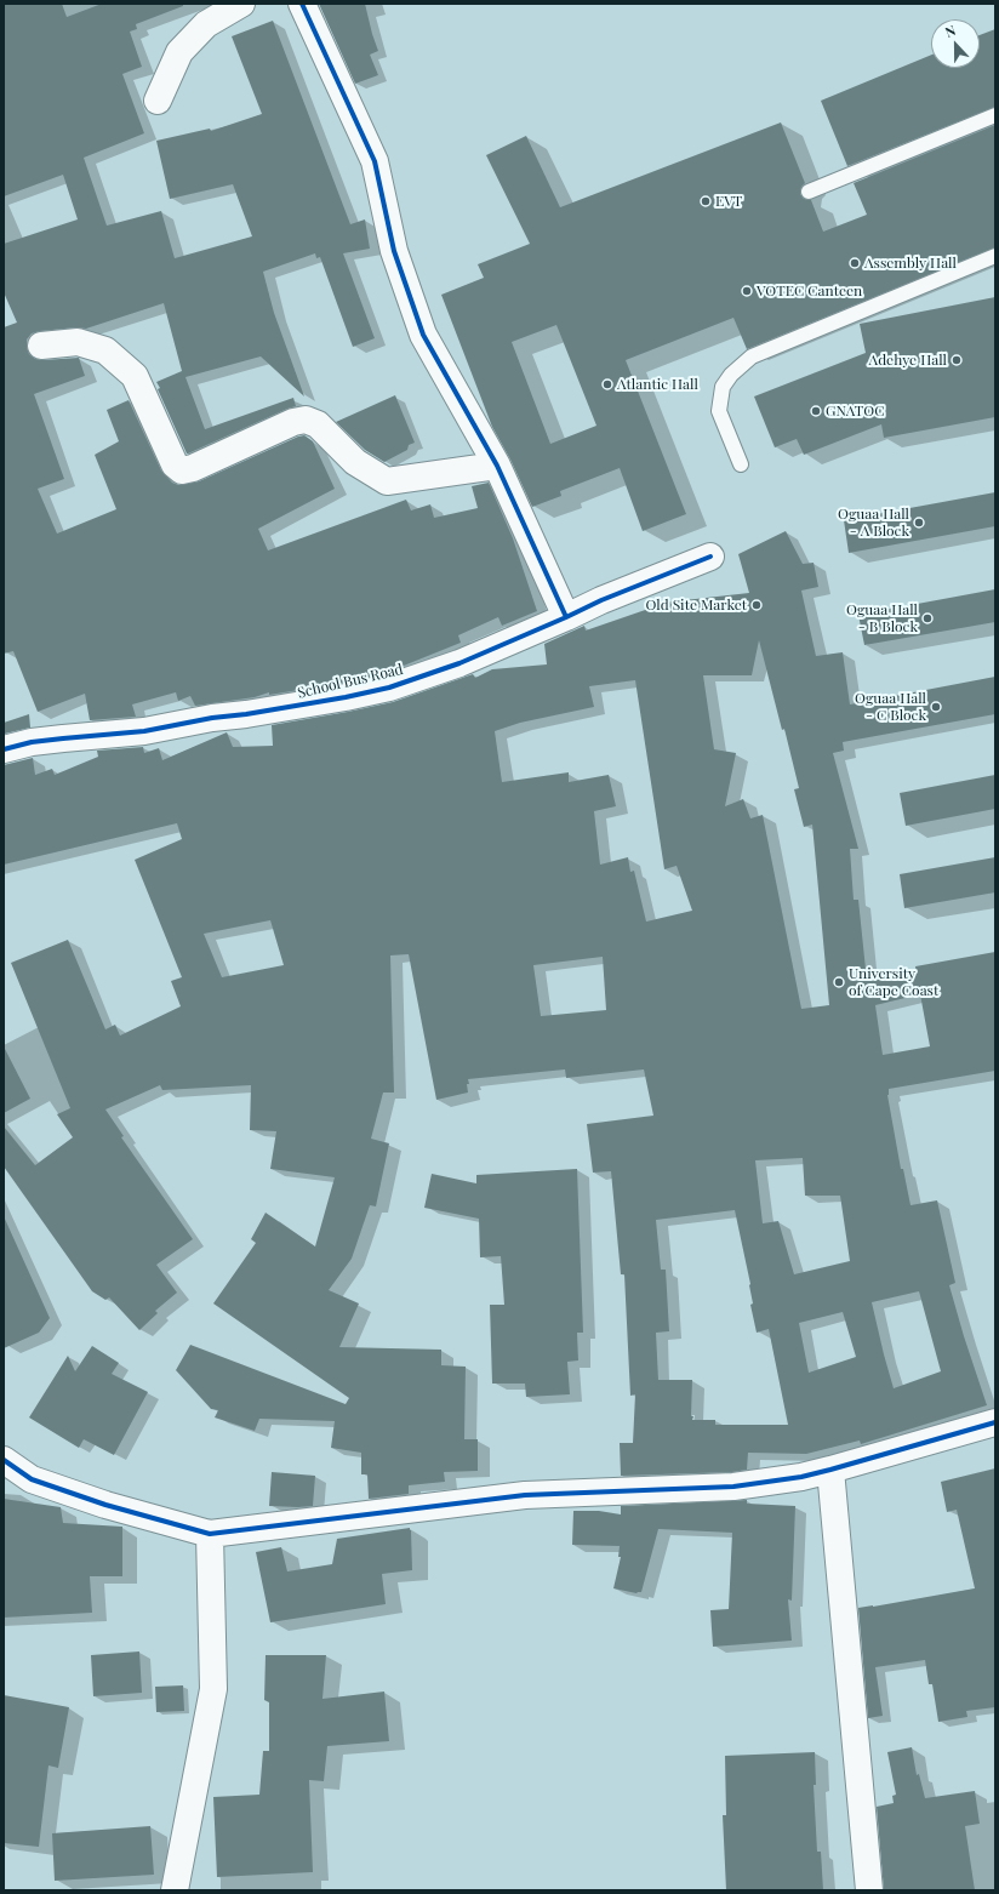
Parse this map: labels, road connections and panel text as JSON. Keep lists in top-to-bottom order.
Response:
{
  "streets": {
    "street": ["School Bus Road"]
  },
  "places": [
    "EVT",
    "Assembly Hall",
    "VOTEC Canteen",
    "Adehye Hall",
    "Atlantic Hall",
    "GNATOC",
    "Oguaa Hall - A Block",
    "Old Site Market",
    "Oguaa Hall - B Block",
    "Oguaa Hall - C Block",
    "University of Cape Coast"
  ],
  "north": "top"
}
